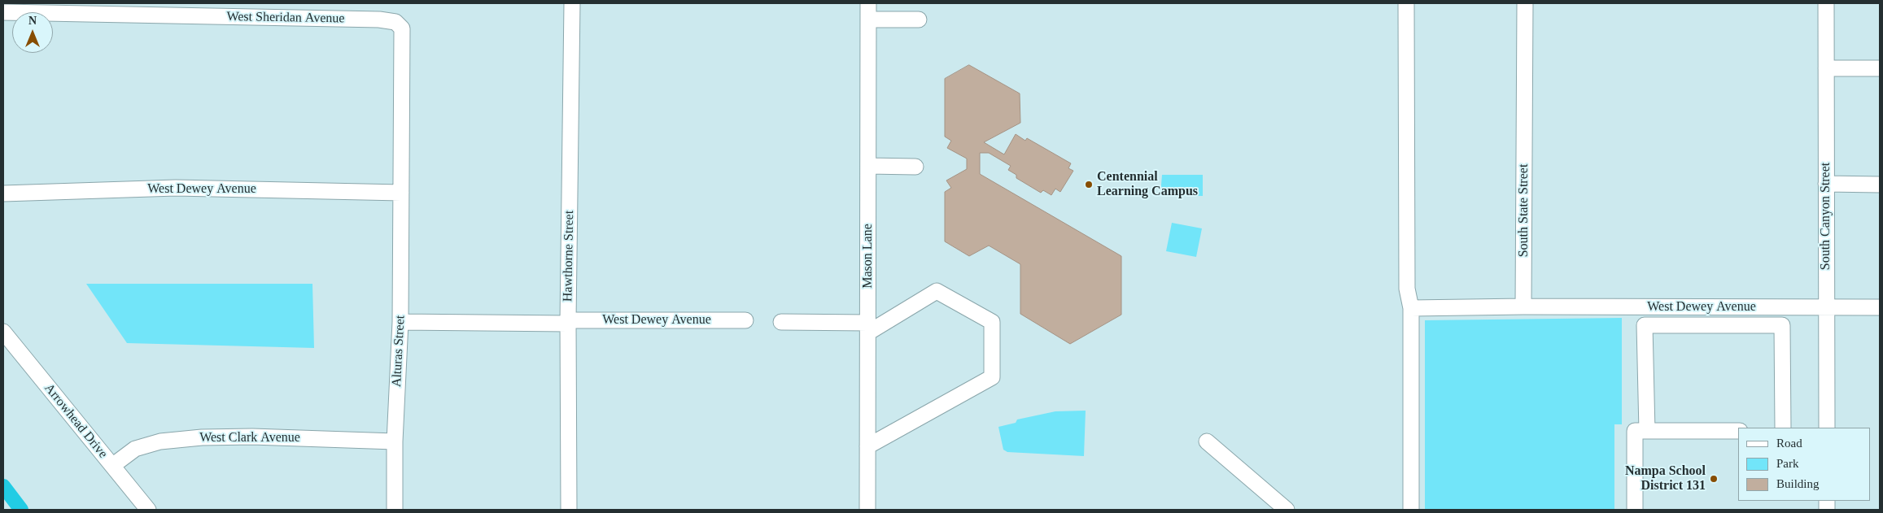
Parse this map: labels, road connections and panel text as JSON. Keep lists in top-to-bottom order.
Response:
{
  "streets": {
    "street": [
      "West Sheridan Avenue",
      "West Dewey Avenue",
      "South State Street",
      "South Canyon Street",
      "Hawthorne Street",
      "Mason Lane",
      "Alturas Street",
      "Arrowhead Drive",
      "West Clark Avenue"
    ]
  },
  "crossings": [
    ["West Sheridan Avenue", "West Dewey Avenue"],
    ["West Sheridan Avenue", "Alturas Street"],
    ["West Dewey Avenue", "South State Street"],
    ["West Dewey Avenue", "South Canyon Street"],
    ["West Dewey Avenue", "Hawthorne Street"],
    ["West Dewey Avenue", "Alturas Street"],
    ["Alturas Street", "West Clark Avenue"],
    ["Arrowhead Drive", "West Clark Avenue"]
  ],
  "places": ["Centennial Learning Campus", "Nampa School District 131"],
  "legend": ["Road", "Park", "Building"],
  "north": "top"
}
